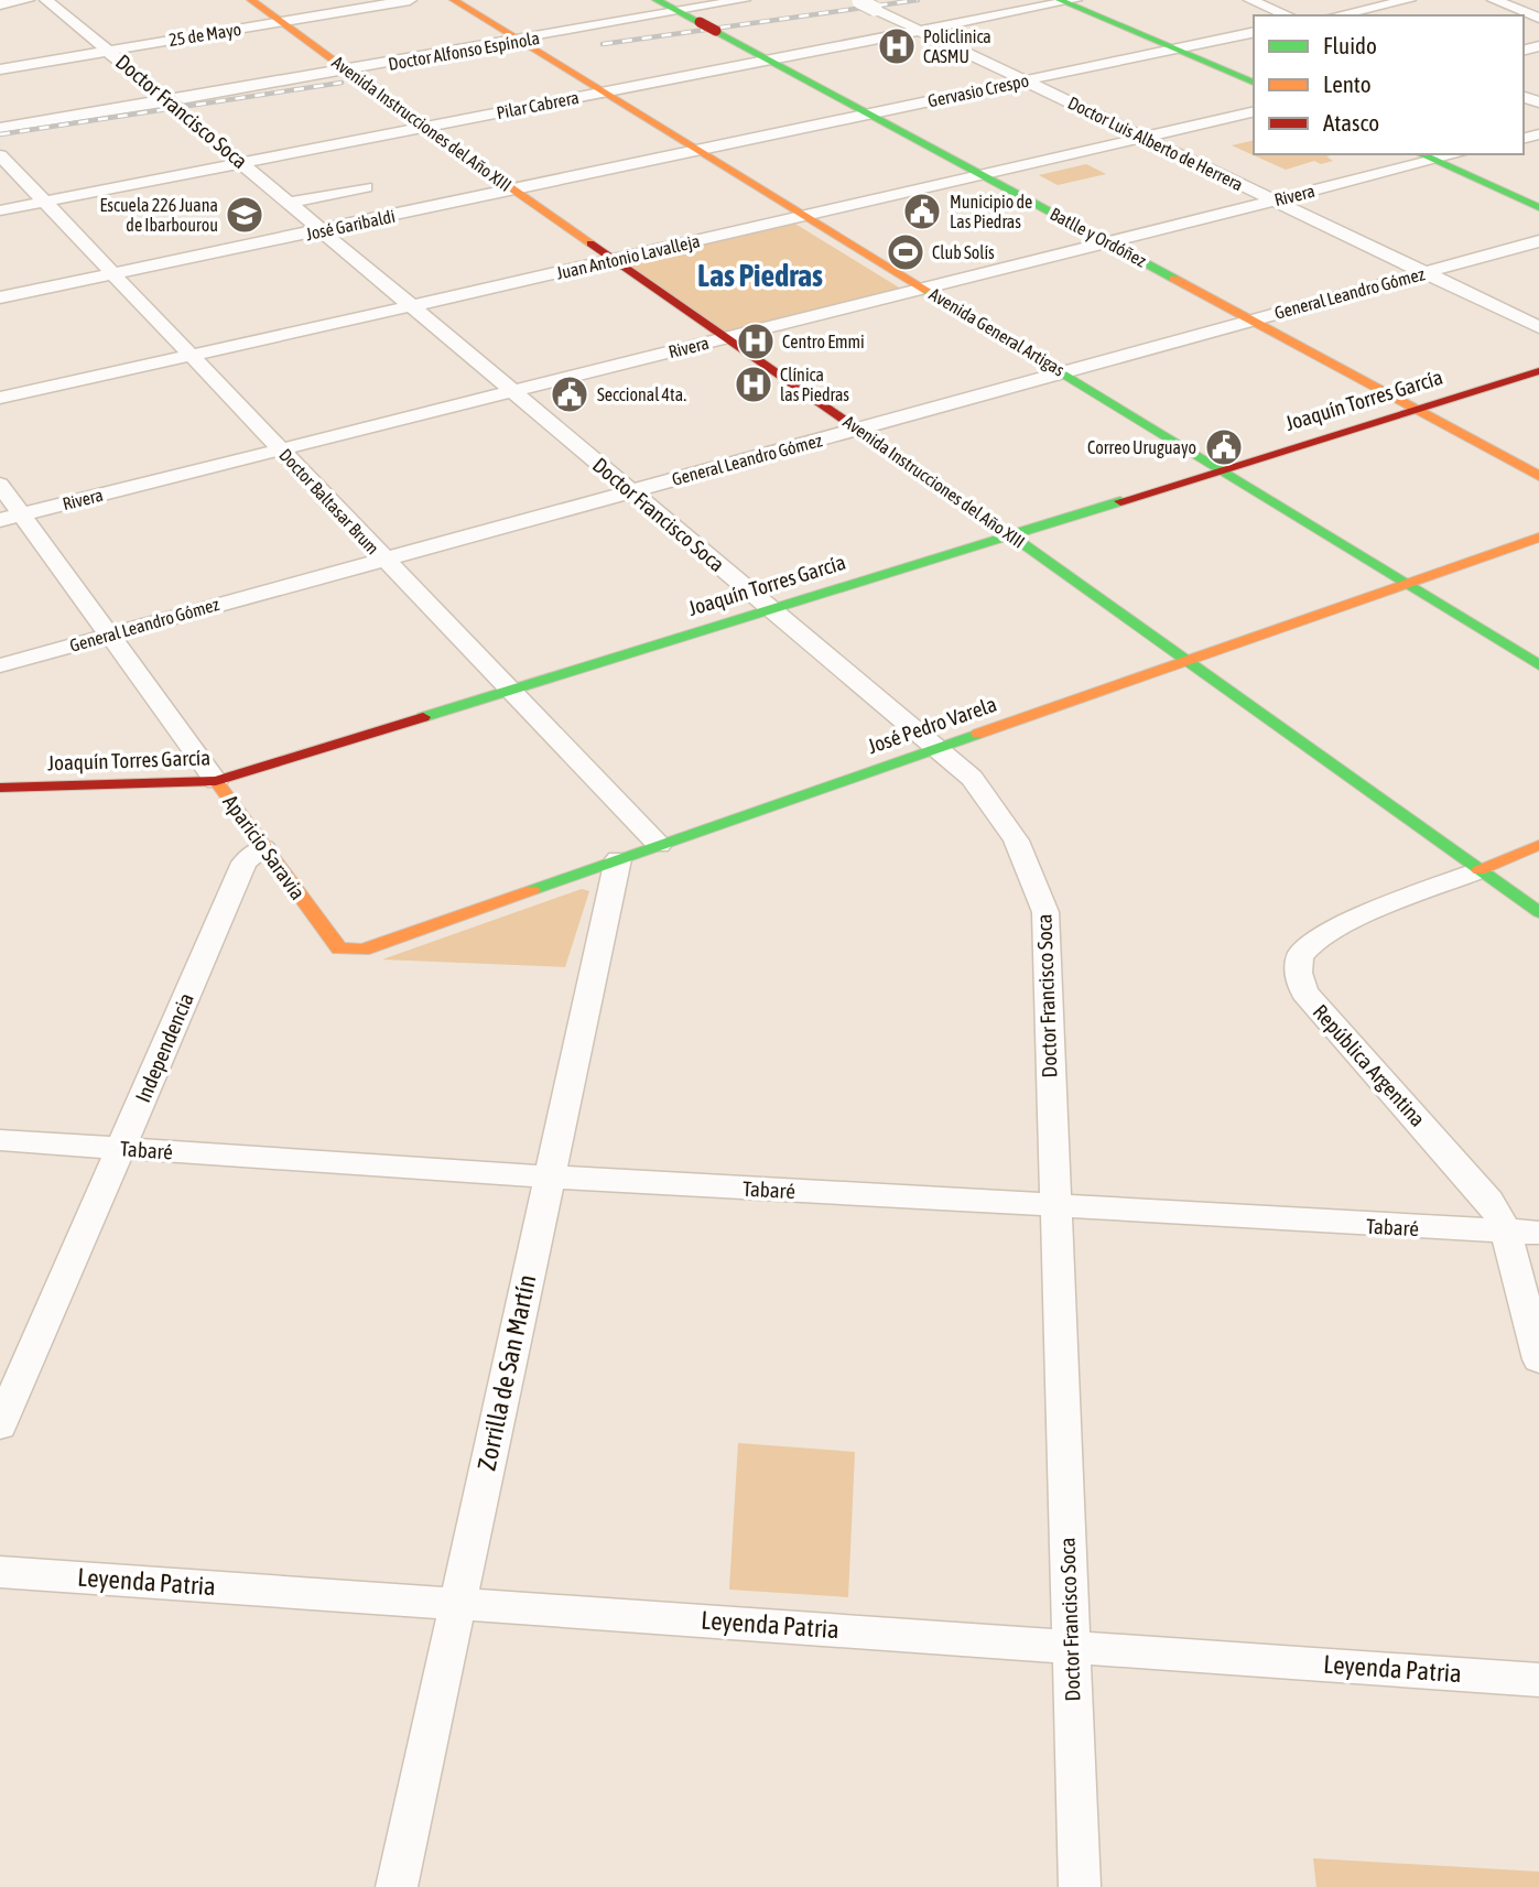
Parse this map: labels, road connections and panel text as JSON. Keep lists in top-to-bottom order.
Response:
{
  "streets": {
    "street": [
      "25 de Mayo",
      "Doctor Alfonso Espínola",
      "Gervasio Crespo",
      "Pilar Cabrera",
      "Doctor Francisco Soca",
      "Avenida Instrucciones del Año XIII",
      "Doctor Luis Alberto de Herrera",
      "Rivera",
      "José Garibaldi",
      "Batlle y Ordóñez",
      "Juan Antonio Lavalleja",
      "General Leandro Gómez",
      "Avenida General Artigas",
      "Joaquín Torres García",
      "Doctor Baltasar Brum",
      "José Pedro Varela",
      "Aparicio Saravia",
      "Independencia",
      "República Argentina",
      "Tabaré",
      "Zorrilla de San Martín",
      "Leyenda Patria"
    ]
  },
  "crossings": [
    ["25 de Mayo", "Doctor Francisco Soca"],
    ["25 de Mayo", "Avenida Instrucciones del Año XIII"],
    ["Doctor Alfonso Espínola", "Doctor Francisco Soca"],
    ["Doctor Alfonso Espínola", "Avenida Instrucciones del Año XIII"],
    ["Doctor Alfonso Espínola", "Batlle y Ordóñez"],
    ["Doctor Alfonso Espínola", "Avenida General Artigas"],
    ["Gervasio Crespo", "Doctor Luis Alberto de Herrera"],
    ["Gervasio Crespo", "José Garibaldi"],
    ["Gervasio Crespo", "Batlle y Ordóñez"],
    ["Gervasio Crespo", "Avenida General Artigas"],
    ["Pilar Cabrera", "Doctor Francisco Soca"],
    ["Pilar Cabrera", "Avenida Instrucciones del Año XIII"],
    ["Pilar Cabrera", "Doctor Luis Alberto de Herrera"],
    ["Pilar Cabrera", "Batlle y Ordóñez"],
    ["Pilar Cabrera", "Avenida General Artigas"],
    ["Pilar Cabrera", "Doctor Baltasar Brum"],
    ["Doctor Francisco Soca", "Rivera"],
    ["Doctor Francisco Soca", "José Garibaldi"],
    ["Doctor Francisco Soca", "Juan Antonio Lavalleja"],
    ["Doctor Francisco Soca", "General Leandro Gómez"],
    ["Doctor Francisco Soca", "Joaquín Torres García"],
    ["Doctor Francisco Soca", "José Pedro Varela"],
    ["Doctor Francisco Soca", "Tabaré"],
    ["Doctor Francisco Soca", "Leyenda Patria"],
    ["Avenida Instrucciones del Año XIII", "Rivera"],
    ["Avenida Instrucciones del Año XIII", "José Garibaldi"],
    ["Avenida Instrucciones del Año XIII", "Juan Antonio Lavalleja"],
    ["Avenida Instrucciones del Año XIII", "General Leandro Gómez"],
    ["Avenida Instrucciones del Año XIII", "Joaquín Torres García"],
    ["Avenida Instrucciones del Año XIII", "José Pedro Varela"],
    ["Avenida Instrucciones del Año XIII", "República Argentina"],
    ["Doctor Luis Alberto de Herrera", "Rivera"],
    ["Doctor Luis Alberto de Herrera", "Juan Antonio Lavalleja"],
    ["Doctor Luis Alberto de Herrera", "General Leandro Gómez"],
    ["Rivera", "Batlle y Ordóñez"],
    ["Rivera", "Avenida General Artigas"],
    ["Rivera", "Doctor Baltasar Brum"],
    ["Rivera", "Aparicio Saravia"],
    ["José Garibaldi", "Avenida General Artigas"],
    ["José Garibaldi", "Doctor Baltasar Brum"],
    ["Batlle y Ordóñez", "Juan Antonio Lavalleja"],
    ["Batlle y Ordóñez", "General Leandro Gómez"],
    ["Batlle y Ordóñez", "Joaquín Torres García"],
    ["Juan Antonio Lavalleja", "Avenida General Artigas"],
    ["Juan Antonio Lavalleja", "Doctor Baltasar Brum"],
    ["General Leandro Gómez", "Avenida General Artigas"],
    ["General Leandro Gómez", "Doctor Baltasar Brum"],
    ["General Leandro Gómez", "Aparicio Saravia"],
    ["Avenida General Artigas", "Joaquín Torres García"],
    ["Avenida General Artigas", "José Pedro Varela"],
    ["Joaquín Torres García", "Doctor Baltasar Brum"],
    ["Joaquín Torres García", "Aparicio Saravia"],
    ["Doctor Baltasar Brum", "José Pedro Varela"],
    ["José Pedro Varela", "Aparicio Saravia"],
    ["José Pedro Varela", "Zorrilla de San Martín"],
    ["Aparicio Saravia", "Independencia"],
    ["Independencia", "Tabaré"],
    ["República Argentina", "Tabaré"],
    ["Tabaré", "Zorrilla de San Martín"],
    ["Zorrilla de San Martín", "Leyenda Patria"]
  ],
  "districts": ["Las Piedras"],
  "places": {
    "hospital": ["Policlinica CASMU", "Centro Emmi", "Clínica las Piedras"],
    "public building": ["Municipio de Las Piedras", "Seccional 4ta.", "Correo Uruguayo"],
    "school or university": ["Escuela 226 Juana de Ibarbourou"],
    "sports": ["Club Solís"]
  },
  "legend": ["Fluido", "Lento", "Atasco"]
}
